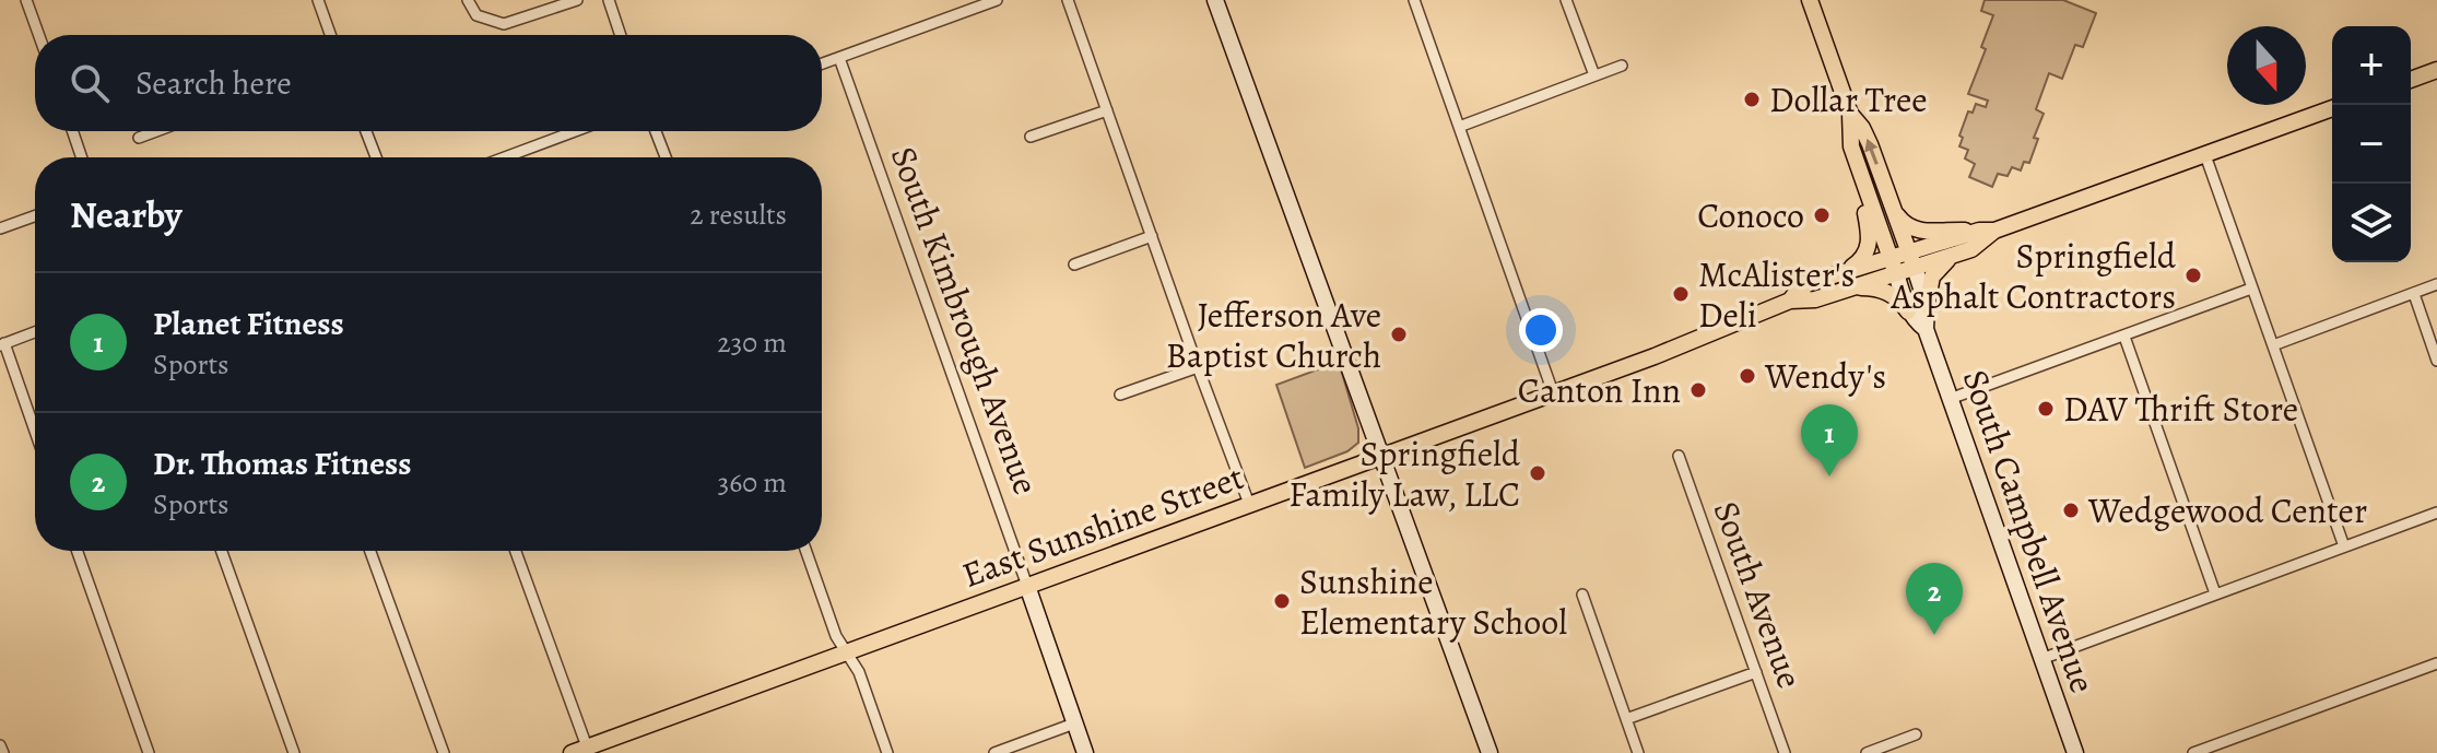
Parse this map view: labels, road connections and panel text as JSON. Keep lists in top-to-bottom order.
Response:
{
  "streets": {
    "main road": ["South Kimbrough Avenue", "East Sunshine Street", "South Campbell Avenue"],
    "street": ["South Avenue"]
  },
  "crossings": [
    ["South Kimbrough Avenue", "East Sunshine Street"]
  ],
  "places": [
    "Dollar Tree",
    "Conoco",
    "Springfield Asphalt Contractors",
    "McAlister's Deli",
    "Jefferson Ave Baptist Church",
    "Wendy's",
    "Canton Inn",
    "DAV Thrift Store",
    "Springfield Family Law, LLC",
    "Wedgewood Center",
    "Sunshine Elementary School"
  ],
  "north": "bottom",
  "page": {
    "map_buttons": ["+", "−"],
    "search": "Search here",
    "heading": ["Nearby", "2 results"],
    "list": [
      {
        "mark": "1",
        "name": "Planet Fitness",
        "note": "Sports",
        "value": "230 m"
      },
      {
        "mark": "2",
        "name": "Dr. Thomas Fitness",
        "note": "Sports",
        "value": "360 m"
      }
    ],
    "pins": ["1", "2"]
  }
}
